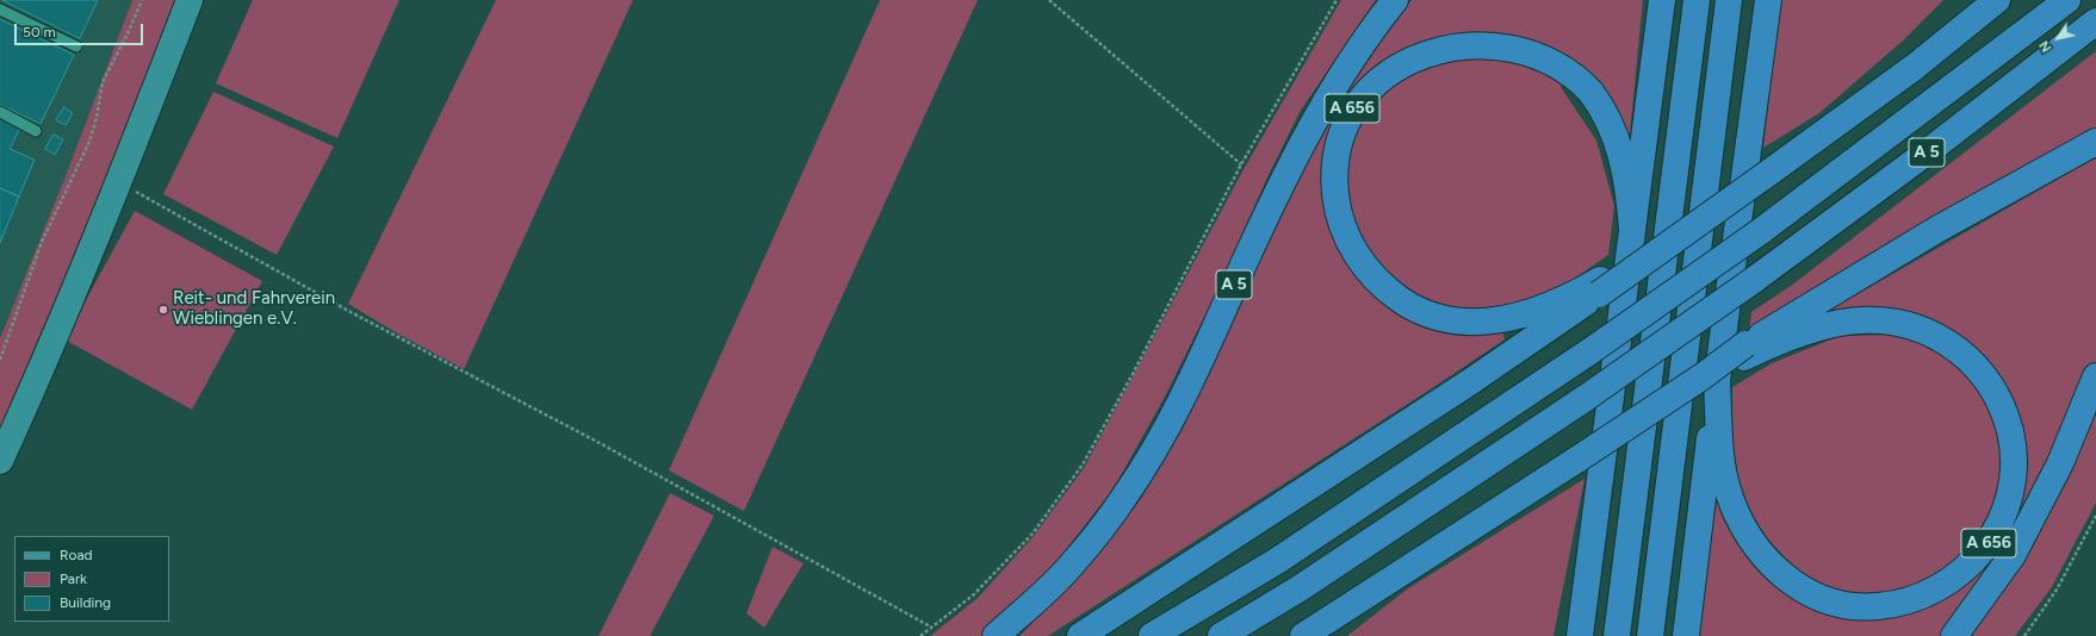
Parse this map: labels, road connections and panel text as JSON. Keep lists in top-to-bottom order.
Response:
{
  "streets": {
    "highway": ["A 656", "A 5"]
  },
  "places": ["Reit- und Fahrverein Wieblingen e.V."],
  "legend": ["Road", "Park", "Building"],
  "scale_bar": "50 m",
  "north": "bottom left"
}
